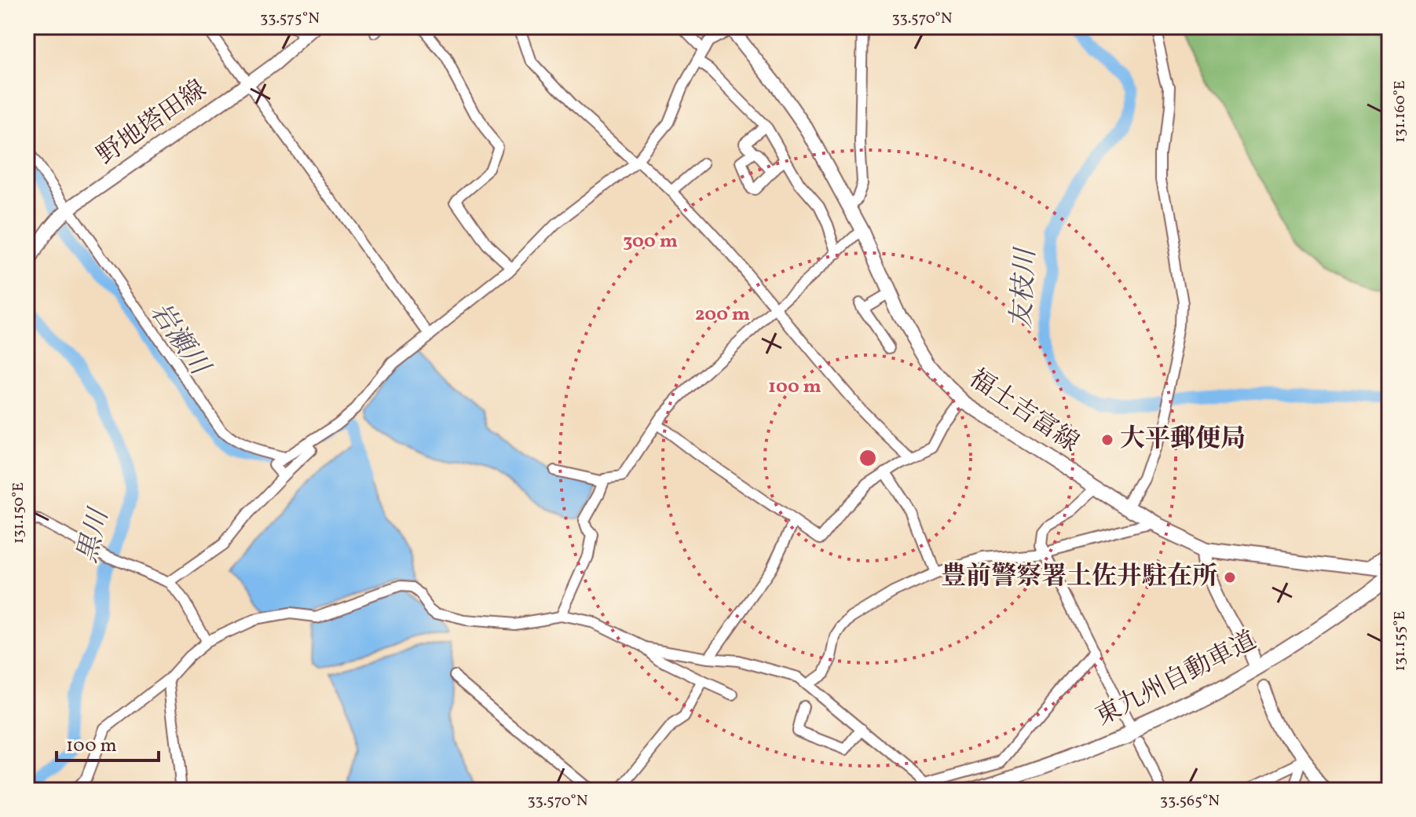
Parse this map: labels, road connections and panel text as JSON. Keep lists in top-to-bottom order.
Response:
{
  "streets": {
    "highway": ["東九州自動車道"],
    "main road": ["野地塔田線", "福土吉富線"]
  },
  "crossings": [
    ["福土吉富線", "東九州自動車道"]
  ],
  "water": ["友枝川", "岩瀬川", "黒川"],
  "places": ["大平郵便局", "豊前警察署土佐井駐在所"],
  "scale_bar": "100 m",
  "coordinates": [
    "33.575°N",
    "33.570°N",
    "131.160°E",
    "131.150°E",
    "131.155°E",
    "33.565°N"
  ],
  "rings": ["300 m", "200 m", "100 m"]
}
